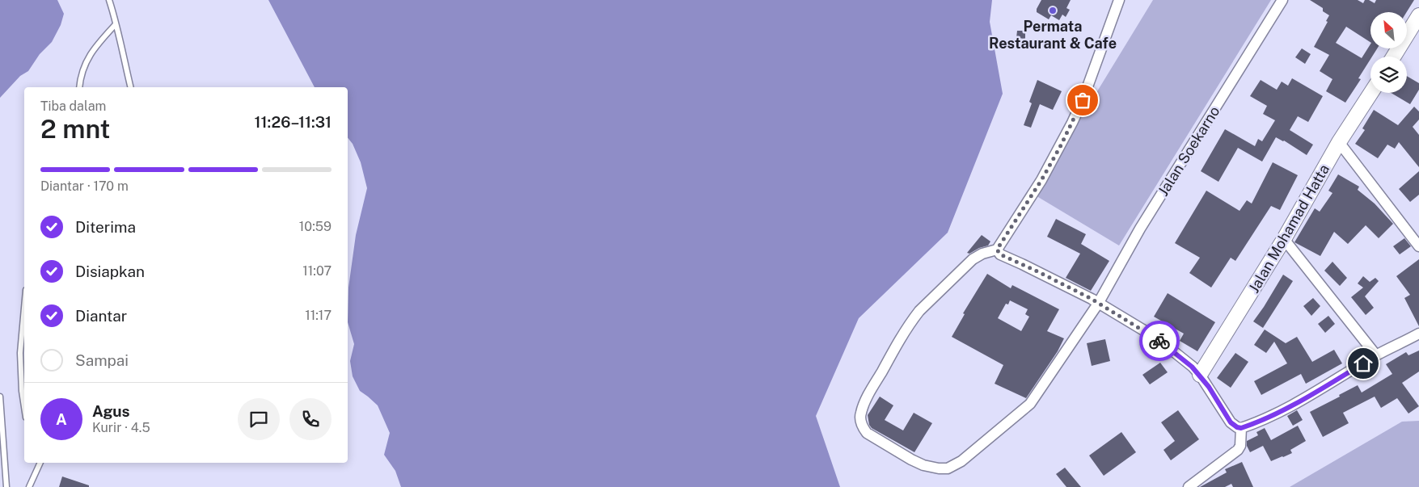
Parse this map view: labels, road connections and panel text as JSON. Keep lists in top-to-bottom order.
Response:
{
  "streets": {
    "street": ["Jalan Soekarno", "Jalan Mohamad Hatta"]
  },
  "places": ["Permata Restaurant & Cafe"],
  "north": "top left",
  "page": {
    "heading": ["2 mnt", "Tiba dalam", "11:26–11:31"],
    "panel": ["Agus", "Kurir · 4.5"],
    "bar": "Diantar · 170 m",
    "list": [
      ["Diterima", "10:59"],
      ["Disiapkan", "11:07"],
      ["Diantar", "11:17"],
      "Sampai"
    ],
    "round": "A"
  }
}
